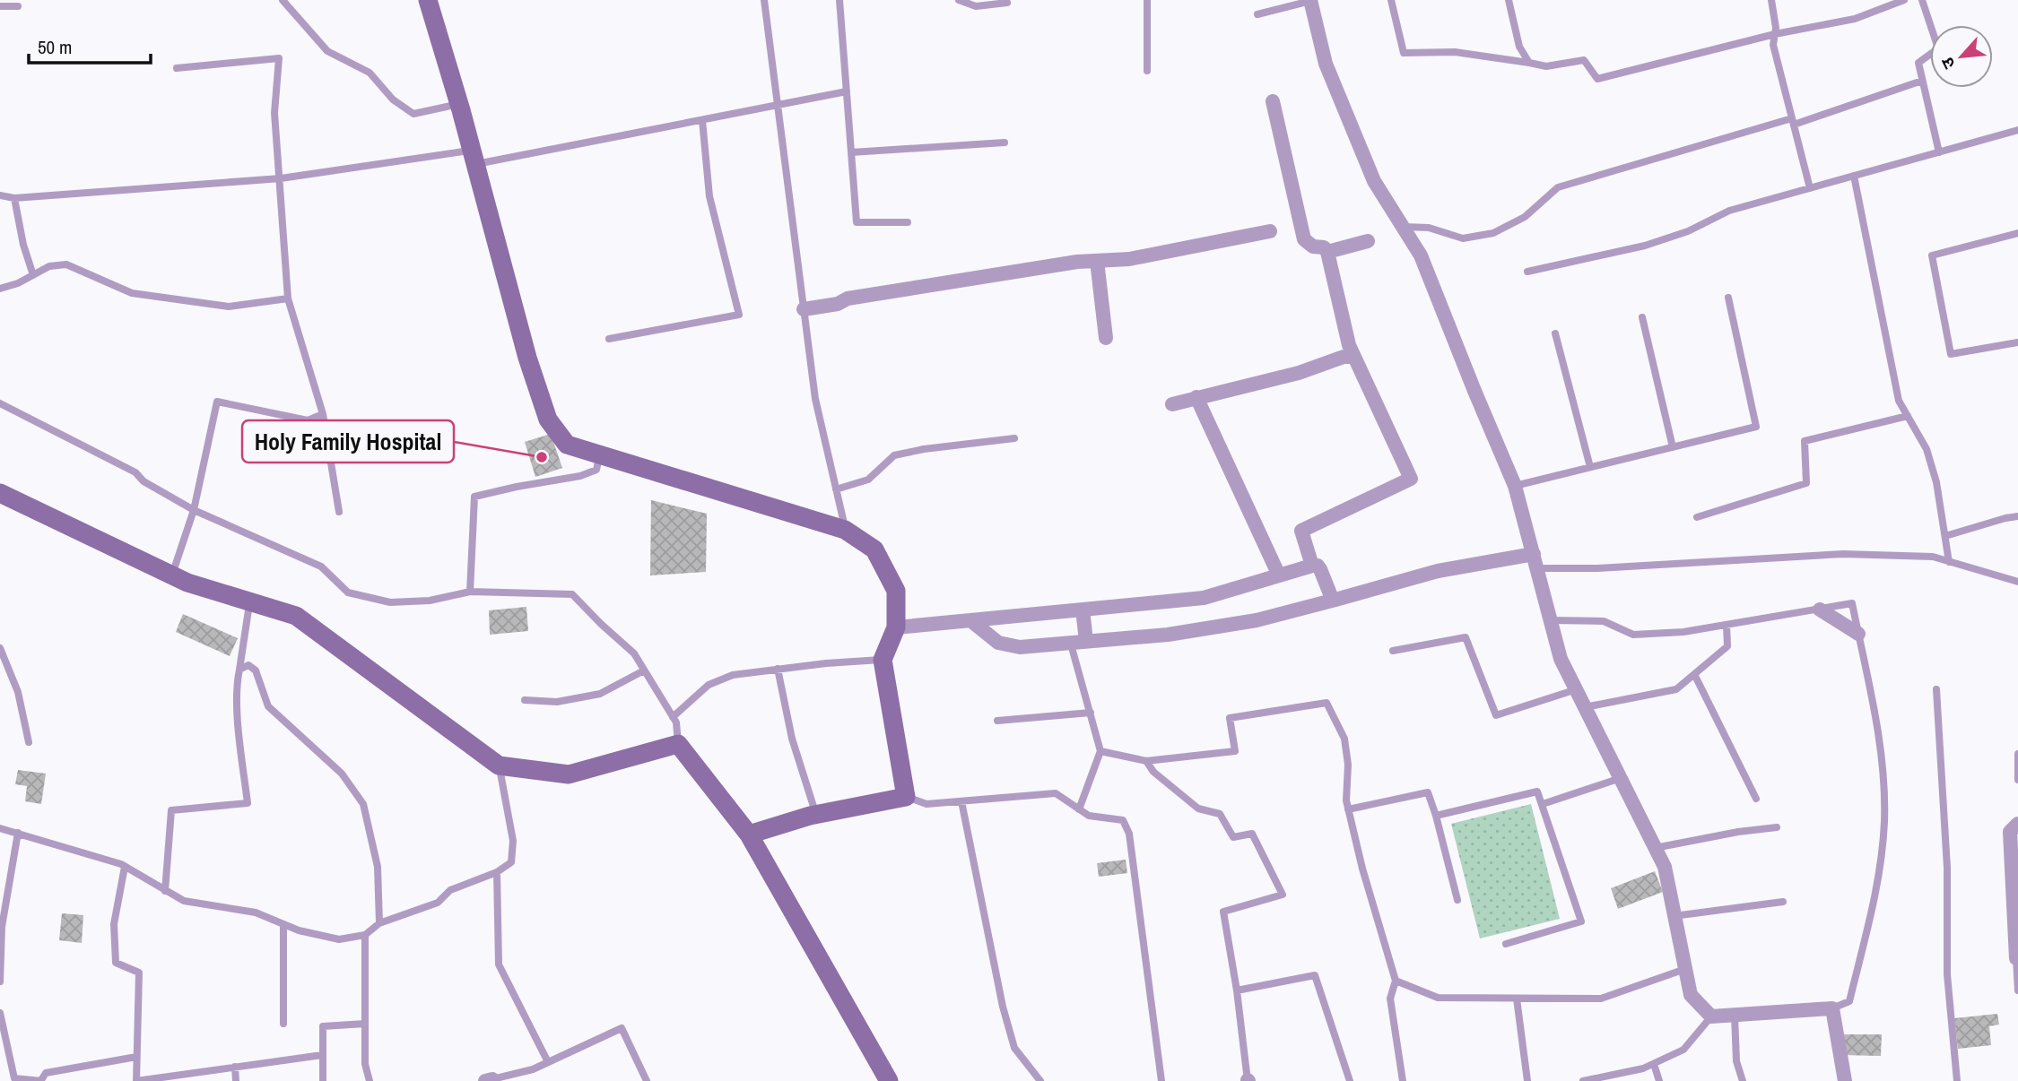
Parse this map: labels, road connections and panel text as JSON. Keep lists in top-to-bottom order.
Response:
{
  "places": ["Holy Family Hospital"],
  "scale_bar": "50 m",
  "north": "bottom left"
}
